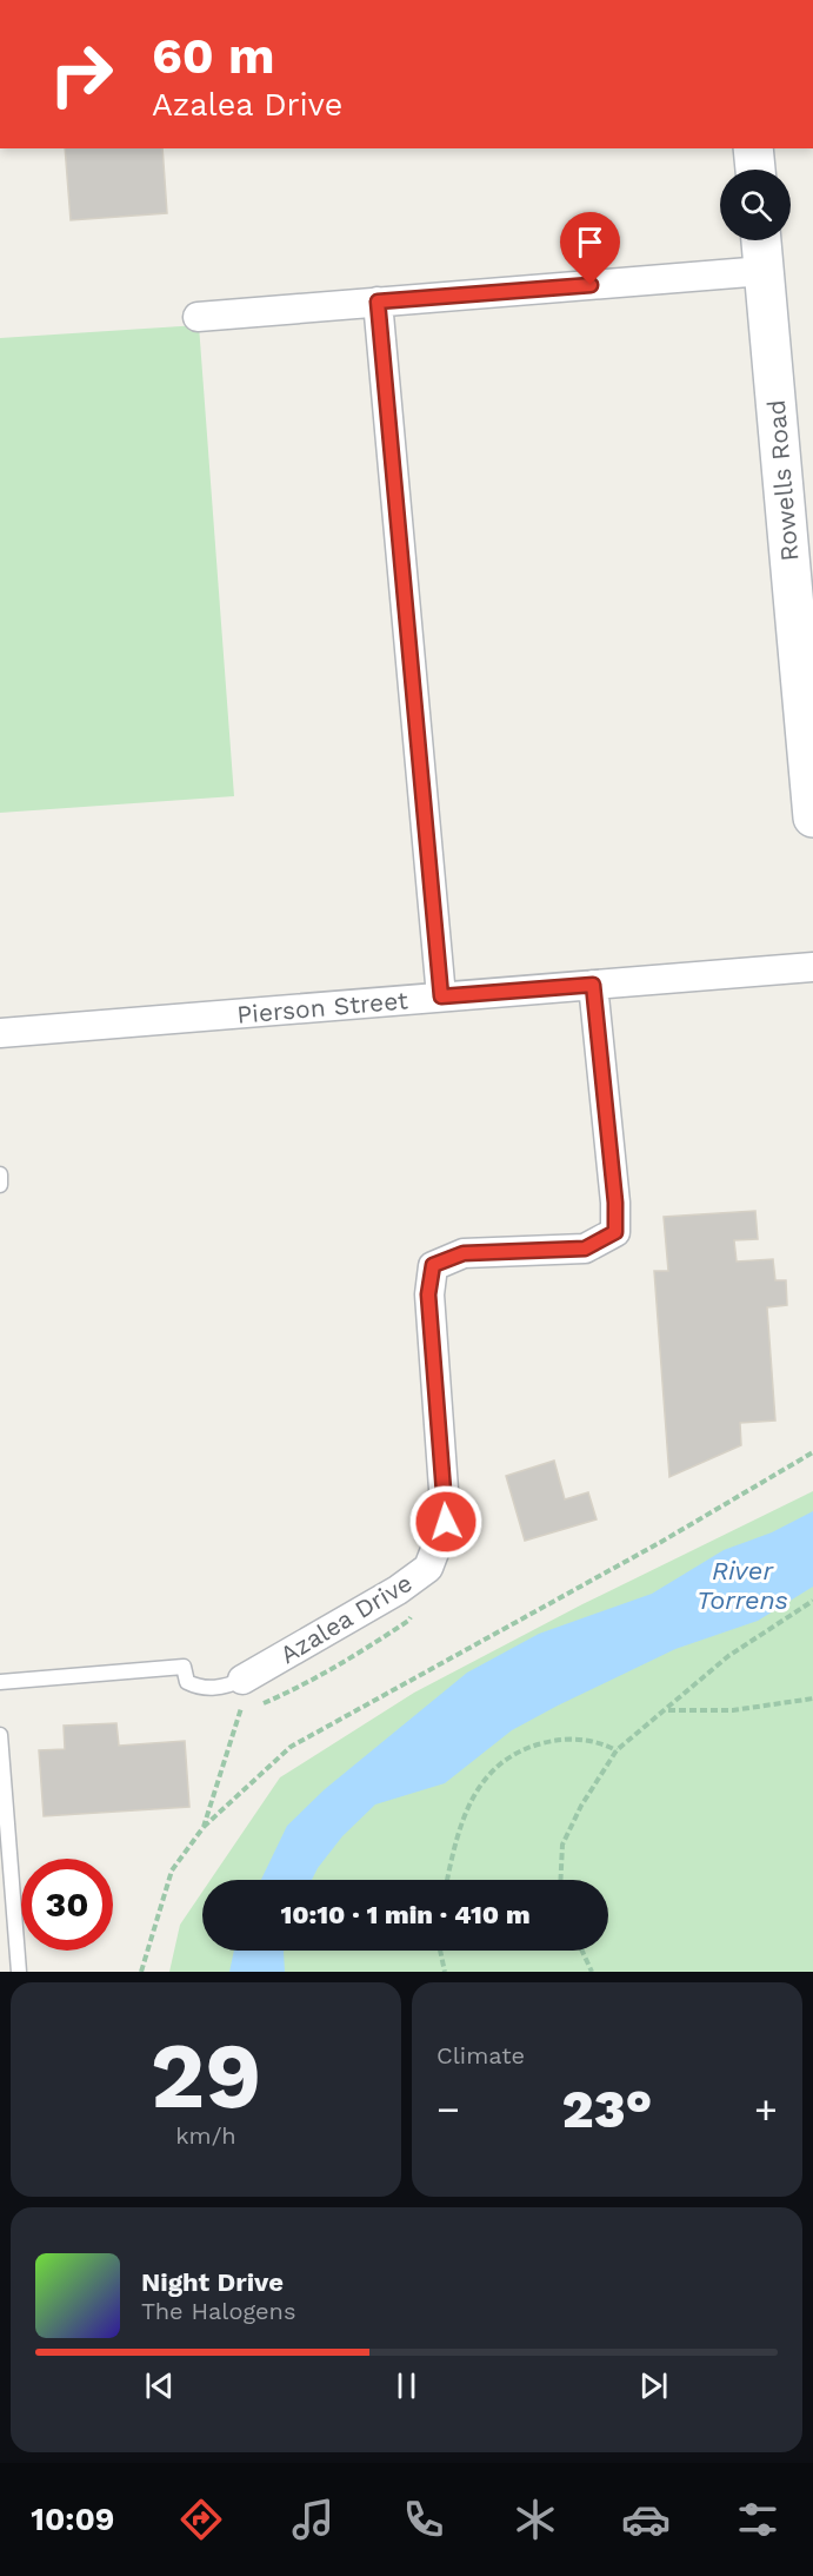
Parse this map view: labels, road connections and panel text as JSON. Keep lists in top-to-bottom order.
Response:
{
  "streets": {
    "main road": ["Rowells Road"],
    "street": ["Pierson Street", "Azalea Drive"]
  },
  "crossings": [
    ["Pierson Street", "Azalea Drive"]
  ],
  "water": ["River Torrens"],
  "page": {
    "turn": ["60 m", "Azalea Drive"],
    "limit": "30",
    "trip": "10:10 · 1 min · 410 m",
    "tile": [
      ["29", "km/h"],
      "Climate"
    ],
    "heat": ["−", "23°", "+"],
    "song": ["Night Drive", "The Halogens"],
    "tabs": "10:09"
  }
}
